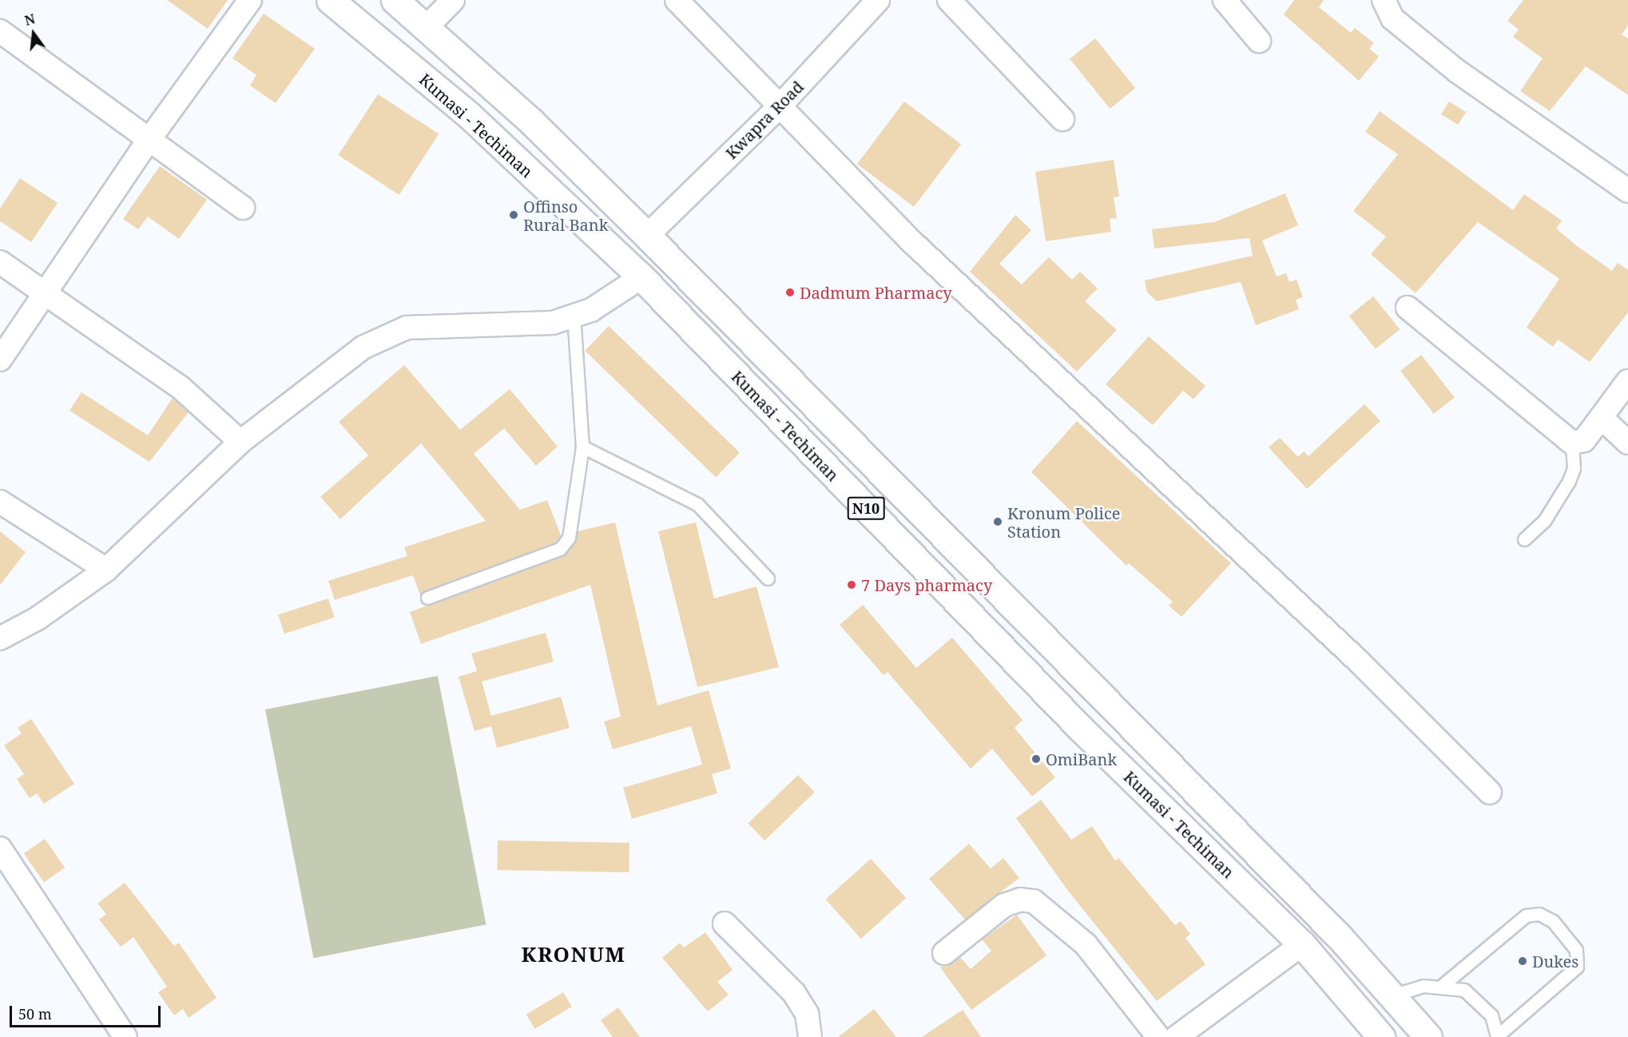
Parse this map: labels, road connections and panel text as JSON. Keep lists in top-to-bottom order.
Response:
{
  "streets": {
    "highway": ["Kumasi - Techiman", "N10"],
    "street": ["Kwapra Road"]
  },
  "crossings": [
    ["Kwapra Road", "N10"]
  ],
  "districts": ["KRONUM"],
  "places": [
    "Offinso Rural Bank",
    "Dadmum Pharmacy",
    "Kronum Police Station",
    "7 Days pharmacy",
    "OmiBank",
    "Dukes"
  ],
  "scale_bar": "50 m",
  "north": "top"
}
